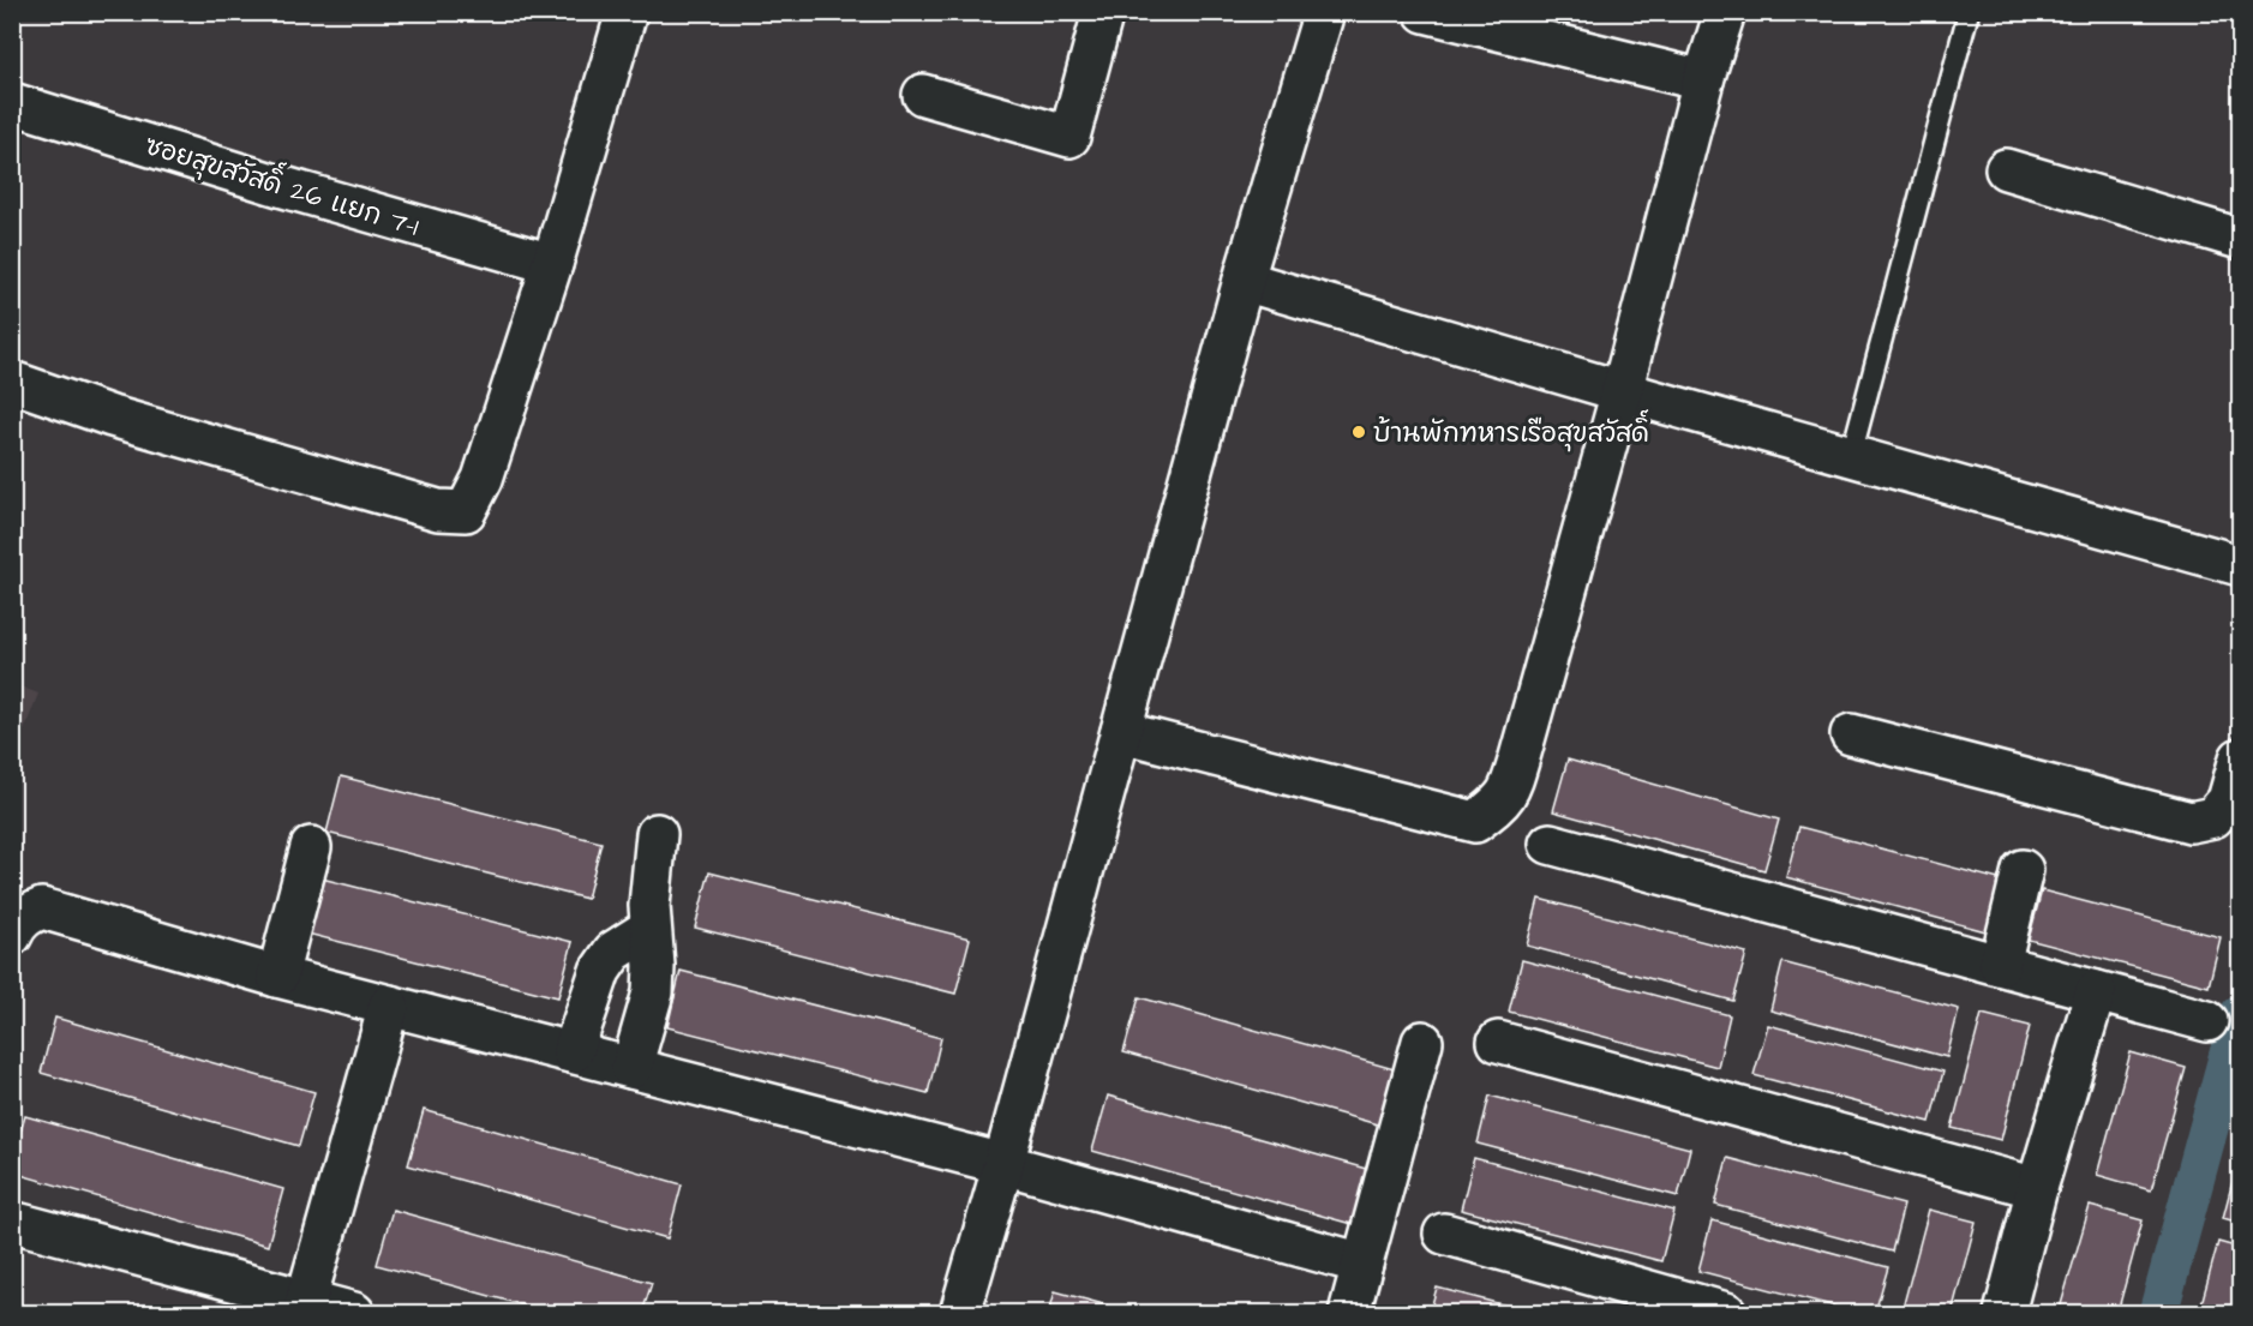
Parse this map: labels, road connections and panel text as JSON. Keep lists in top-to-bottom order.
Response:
{
  "streets": {
    "street": ["ซอยสุขสวัสดิ์ 26 แยก 7-1"]
  },
  "places": ["บ้านพักทหารเรือสุขสวัสดิ์"]
}
